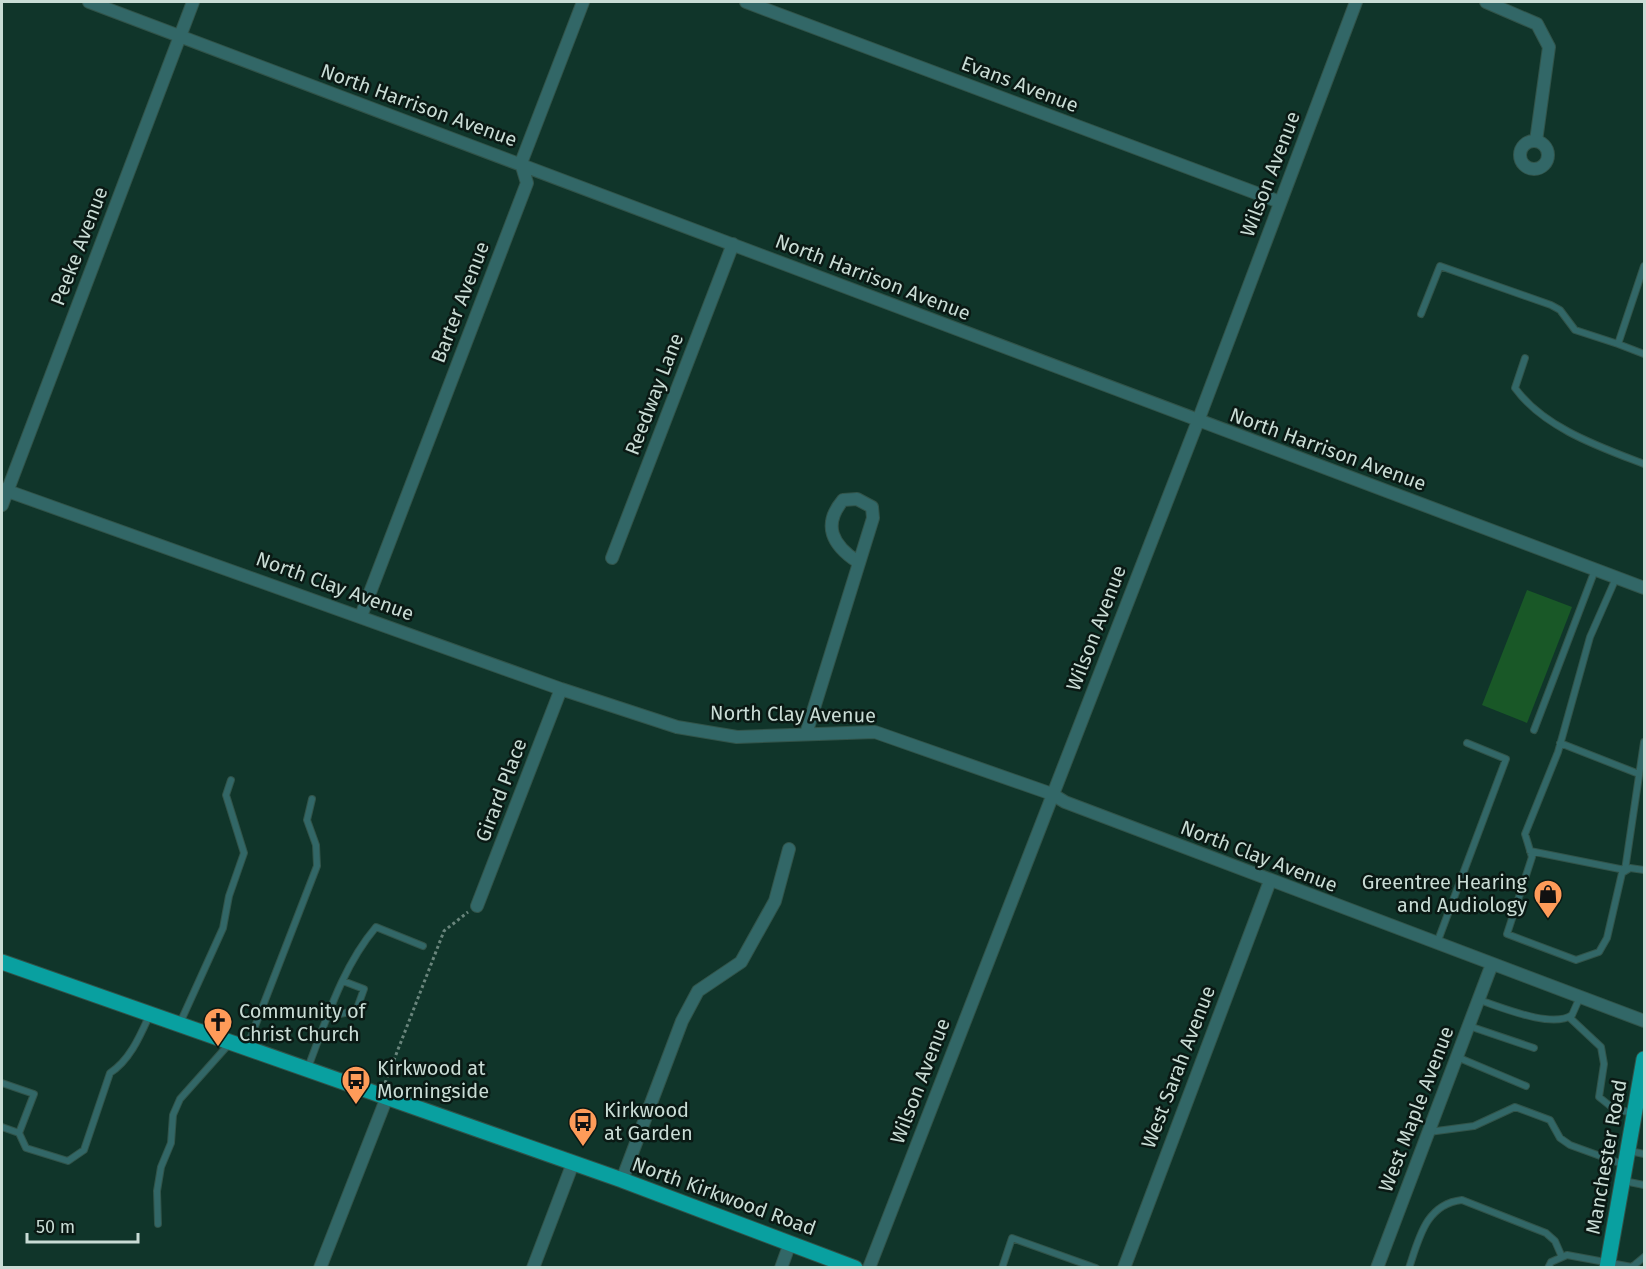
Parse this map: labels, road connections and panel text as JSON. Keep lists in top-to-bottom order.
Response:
{
  "streets": {
    "main road": ["Manchester Road", "North Kirkwood Road"],
    "street": [
      "Evans Avenue",
      "North Harrison Avenue",
      "Wilson Avenue",
      "Peeke Avenue",
      "Barter Avenue",
      "Reedway Lane",
      "North Clay Avenue",
      "Girard Place",
      "West Sarah Avenue",
      "West Maple Avenue"
    ]
  },
  "crossings": [
    ["Evans Avenue", "Wilson Avenue"],
    ["North Harrison Avenue", "Wilson Avenue"],
    ["North Harrison Avenue", "Peeke Avenue"],
    ["North Harrison Avenue", "Barter Avenue"],
    ["North Harrison Avenue", "Reedway Lane"],
    ["Wilson Avenue", "North Clay Avenue"],
    ["Peeke Avenue", "North Clay Avenue"],
    ["Barter Avenue", "North Clay Avenue"],
    ["North Clay Avenue", "Girard Place"],
    ["North Clay Avenue", "West Sarah Avenue"],
    ["North Clay Avenue", "West Maple Avenue"]
  ],
  "places": {
    "shop": ["Greentree Hearing and Audiology"],
    "church": ["Community of Christ Church"],
    "bus stop": ["Kirkwood at Morningside", "Kirkwood at Garden"]
  },
  "scale_bar": "50 m"
}
